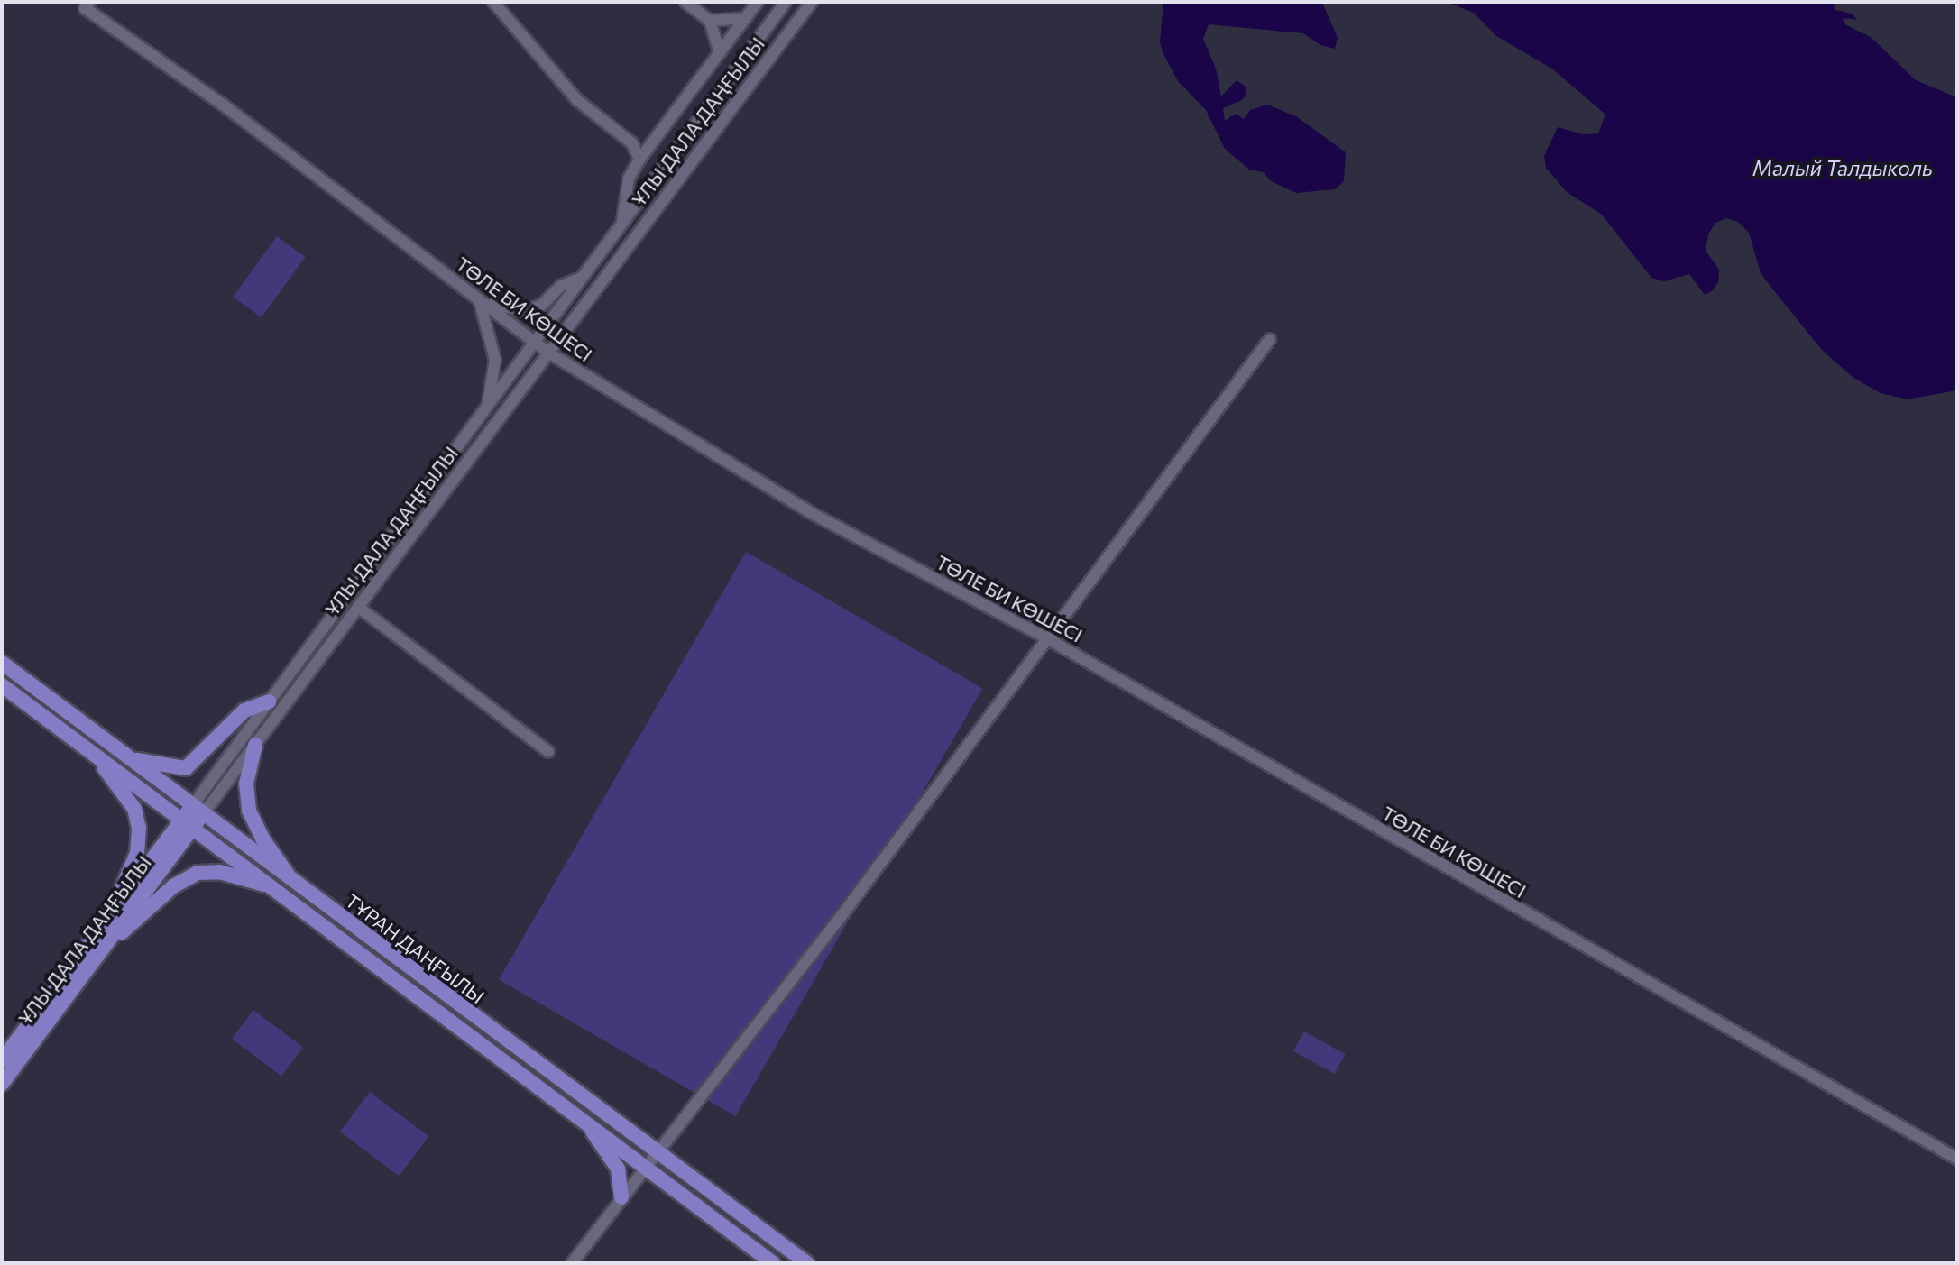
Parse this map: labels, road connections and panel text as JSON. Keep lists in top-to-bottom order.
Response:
{
  "streets": {
    "main road": ["ҰЛЫ ДАЛА ДАҢҒЫЛЫ", "ТҰРАН ДАҢҒЫЛЫ"],
    "street": ["ТӨЛЕ БИ КӨШЕСІ"]
  },
  "crossings": [
    ["ҰЛЫ ДАЛА ДАҢҒЫЛЫ", "ТӨЛЕ БИ КӨШЕСІ"],
    ["ҰЛЫ ДАЛА ДАҢҒЫЛЫ", "ТҰРАН ДАҢҒЫЛЫ"]
  ],
  "water": ["Малый Талдыколь"]
}
